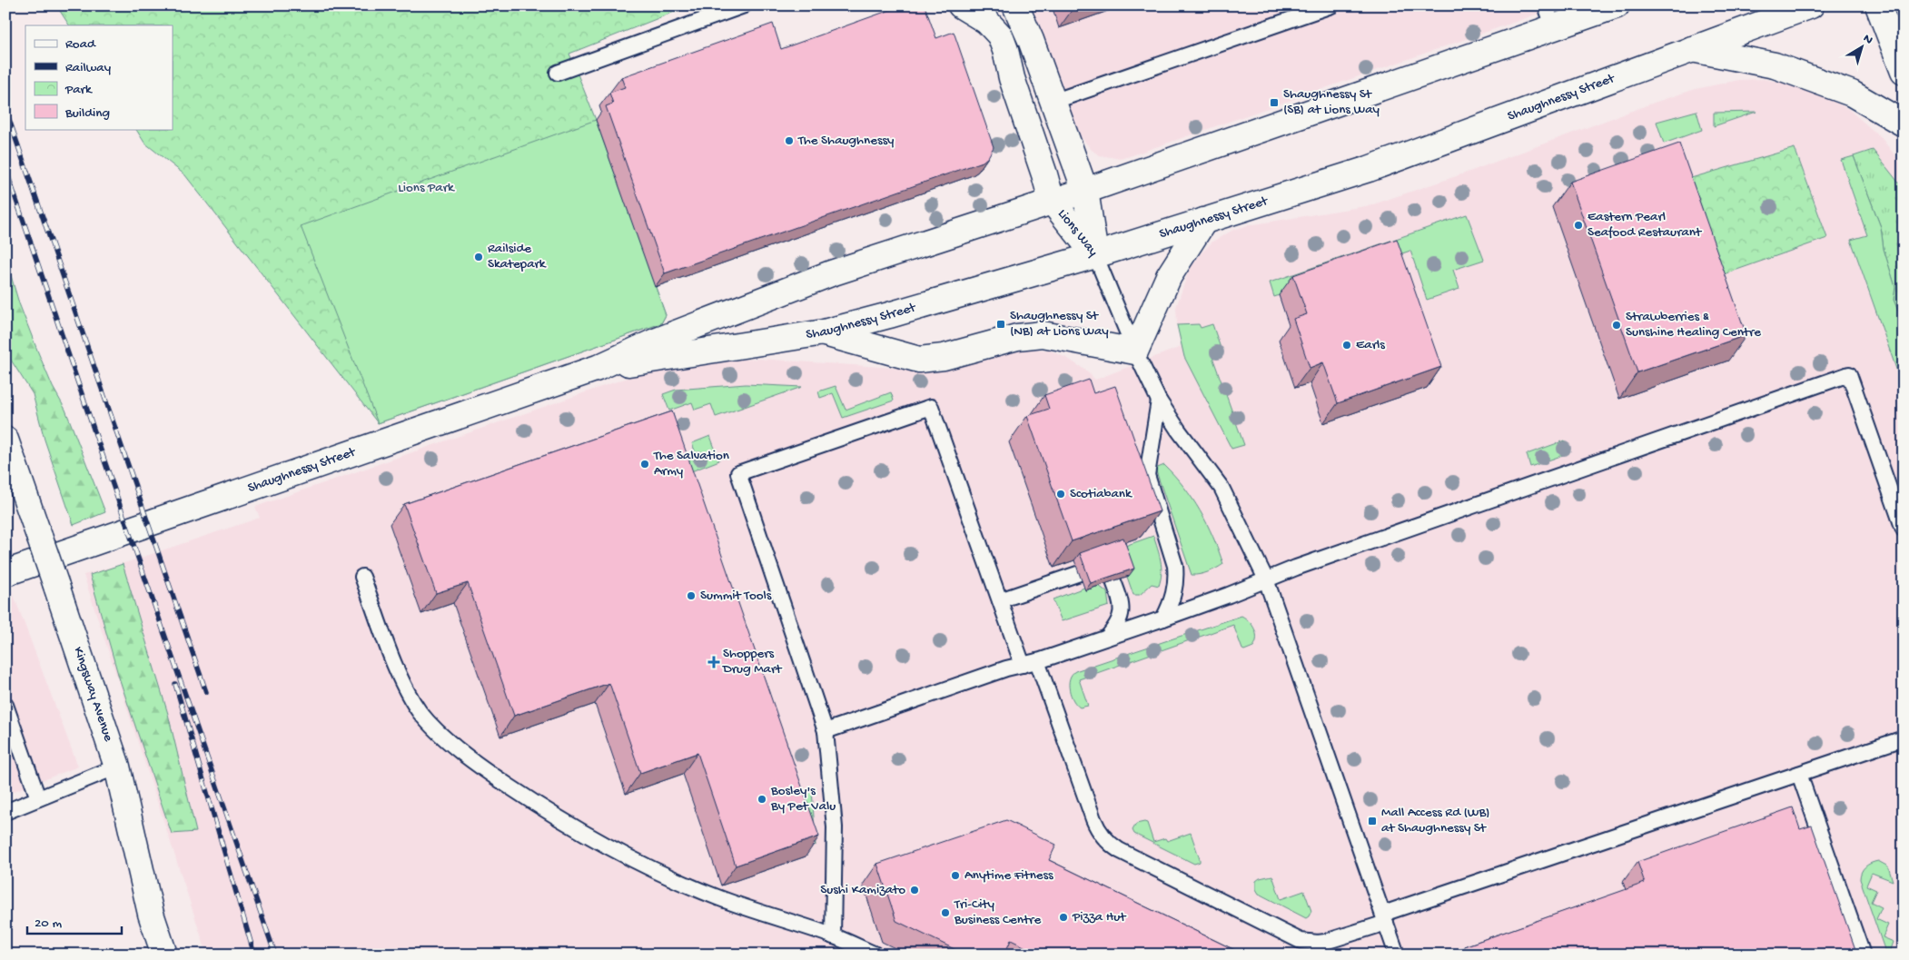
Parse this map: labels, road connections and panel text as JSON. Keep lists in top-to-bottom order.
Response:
{
  "streets": {
    "main road": ["Shaughnessy Street", "Lions Way", "Kingsway Avenue"]
  },
  "crossings": [
    ["Shaughnessy Street", "Lions Way"]
  ],
  "parks": ["Lions Park"],
  "places": {
    "transit": ["Shaughnessy St (SB) at Lions Way", "Shaughnessy St (NB) at Lions Way", "Mall Access Rd (WB) at Shaughnessy St"],
    "other": [
      "The Shaughnessy",
      "Eastern Pearl Seafood Restaurant",
      "Railside Skatepark",
      "Strawberries & Sunshine Healing Centre",
      "Earls",
      "The Salvation Army",
      "Scotiabank",
      "Summit Tools",
      "Bosley's By Pet Valu",
      "Anytime Fitness",
      "Sushi Kamizato",
      "Tri-City Business Centre",
      "Pizza Hut"
    ],
    "health": ["Shoppers Drug Mart"]
  },
  "legend": [
    "Road",
    "Railway",
    "Park",
    "Building"
  ],
  "scale_bar": "20 m",
  "north": "top right"
}
